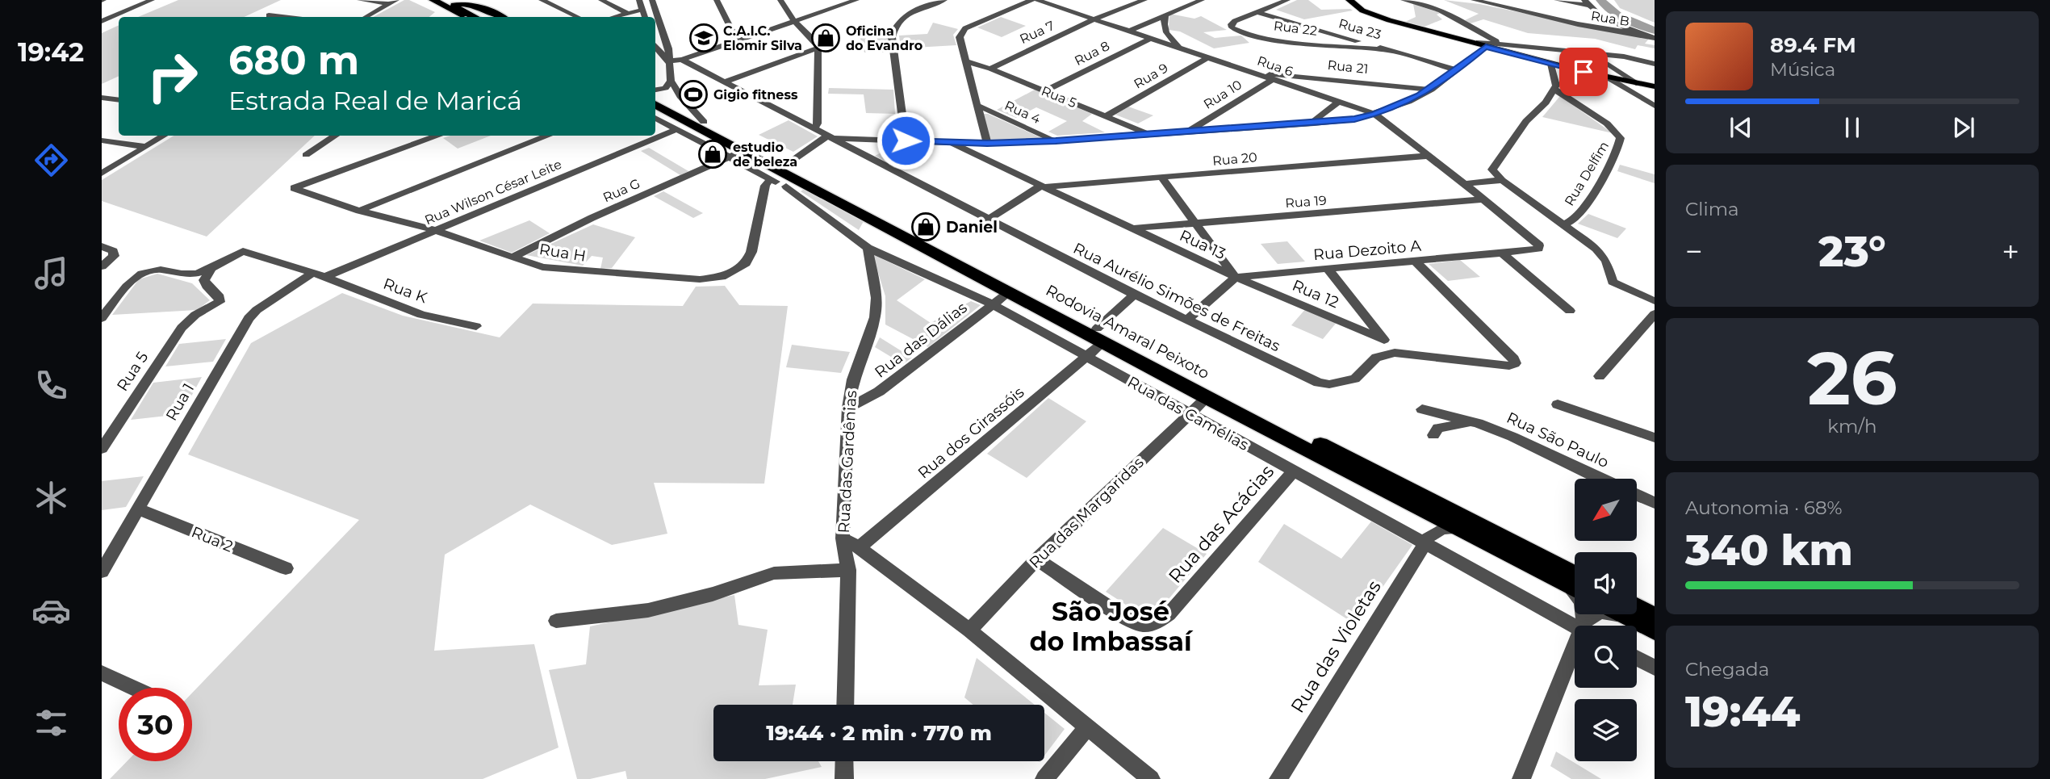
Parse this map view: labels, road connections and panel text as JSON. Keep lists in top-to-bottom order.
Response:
{
  "streets": {
    "highway": ["Rodovia Amaral Peixoto"],
    "street": [
      "Rua B",
      "Rua 22",
      "Rua 23",
      "Rua 7",
      "Rua 8",
      "Rua 6",
      "Rua 21",
      "Rua 9",
      "Rua 10",
      "Rua 5",
      "Rua 4",
      "Rua 20",
      "Rua Delfim",
      "Rua G",
      "Rua Wilson César Leite",
      "Rua 19",
      "Rua 13",
      "Rua Dezoito A",
      "Rua H",
      "Rua K",
      "Rua 12",
      "Rua Aurélio Simões de Freitas",
      "Rua das Dálias",
      "Rua 1",
      "Rua das Camélias",
      "Rua dos Girassóis",
      "Rua São Paulo",
      "Rua das Gardênias",
      "Rua das Margaridas",
      "Rua das Acácias",
      "Rua 2",
      "Rua das Violetas"
    ]
  },
  "crossings": [
    ["Rua 22", "Rua 23"],
    ["Rua 7", "Rua 6"],
    ["Rua 7", "Rua 5"],
    ["Rua 8", "Rua 6"],
    ["Rua 8", "Rua 5"],
    ["Rua 6", "Rua 21"],
    ["Rua 6", "Rua 9"],
    ["Rua 6", "Rua 10"],
    ["Rua 6", "Rua 20"],
    ["Rua 6", "Rua 19"],
    ["Rua 6", "Rua Dezoito A"],
    ["Rua 9", "Rua 5"],
    ["Rua 5", "Rua K"],
    ["Rua 20", "Rua 13"],
    ["Rua 20", "Rua Aurélio Simões de Freitas"],
    ["Rua G", "Rua H"],
    ["Rua G", "Rodovia Amaral Peixoto"],
    ["Rua G", "Rua das Camélias"],
    ["Rua Wilson César Leite", "Rua H"],
    ["Rua Wilson César Leite", "Rua K"],
    ["Rua Wilson César Leite", "Rua 1"],
    ["Rua Wilson César Leite", "Rua das Camélias"],
    ["Rua 19", "Rua 13"],
    ["Rua 19", "Rua Dezoito A"],
    ["Rua 13", "Rua Dezoito A"],
    ["Rua 13", "Rua 12"],
    ["Rua Dezoito A", "Rua 12"],
    ["Rua H", "Rodovia Amaral Peixoto"],
    ["Rua H", "Rua das Camélias"],
    ["Rua K", "Rua 1"],
    ["Rua Aurélio Simões de Freitas", "Rua dos Girassóis"],
    ["Rodovia Amaral Peixoto", "Rua das Dálias"],
    ["Rodovia Amaral Peixoto", "Rua das Camélias"],
    ["Rodovia Amaral Peixoto", "Rua dos Girassóis"],
    ["Rodovia Amaral Peixoto", "Rua das Margaridas"],
    ["Rua das Dálias", "Rua das Camélias"],
    ["Rua das Dálias", "Rua das Gardênias"],
    ["Rua 1", "Rua 2"],
    ["Rua das Camélias", "Rua dos Girassóis"],
    ["Rua das Camélias", "Rua das Gardênias"],
    ["Rua das Camélias", "Rua das Margaridas"],
    ["Rua das Camélias", "Rua das Acácias"],
    ["Rua das Camélias", "Rua das Violetas"],
    ["Rua das Margaridas", "Rua das Acácias"]
  ],
  "districts": ["São José do Imbassaí"],
  "places": {
    "school or university": ["C.A.I.C. Elomir Silva"],
    "shop": ["Oficina do Evandro", "estudio de beleza", "Daniel"],
    "sports": ["Gigio fitness"]
  },
  "north": "bottom left",
  "page": {
    "tabs": "19:42",
    "turn": ["680 m", "Estrada Real de Maricá"],
    "song": ["89.4 FM", "Música"],
    "tile": [
      "Clima",
      ["26", "km/h"],
      ["Autonomia · 68%", "340 km"],
      ["Chegada", "19:44"]
    ],
    "heat": ["−", "23°", "+"],
    "limit": "30",
    "trip": "19:44 · 2 min · 770 m"
  }
}
